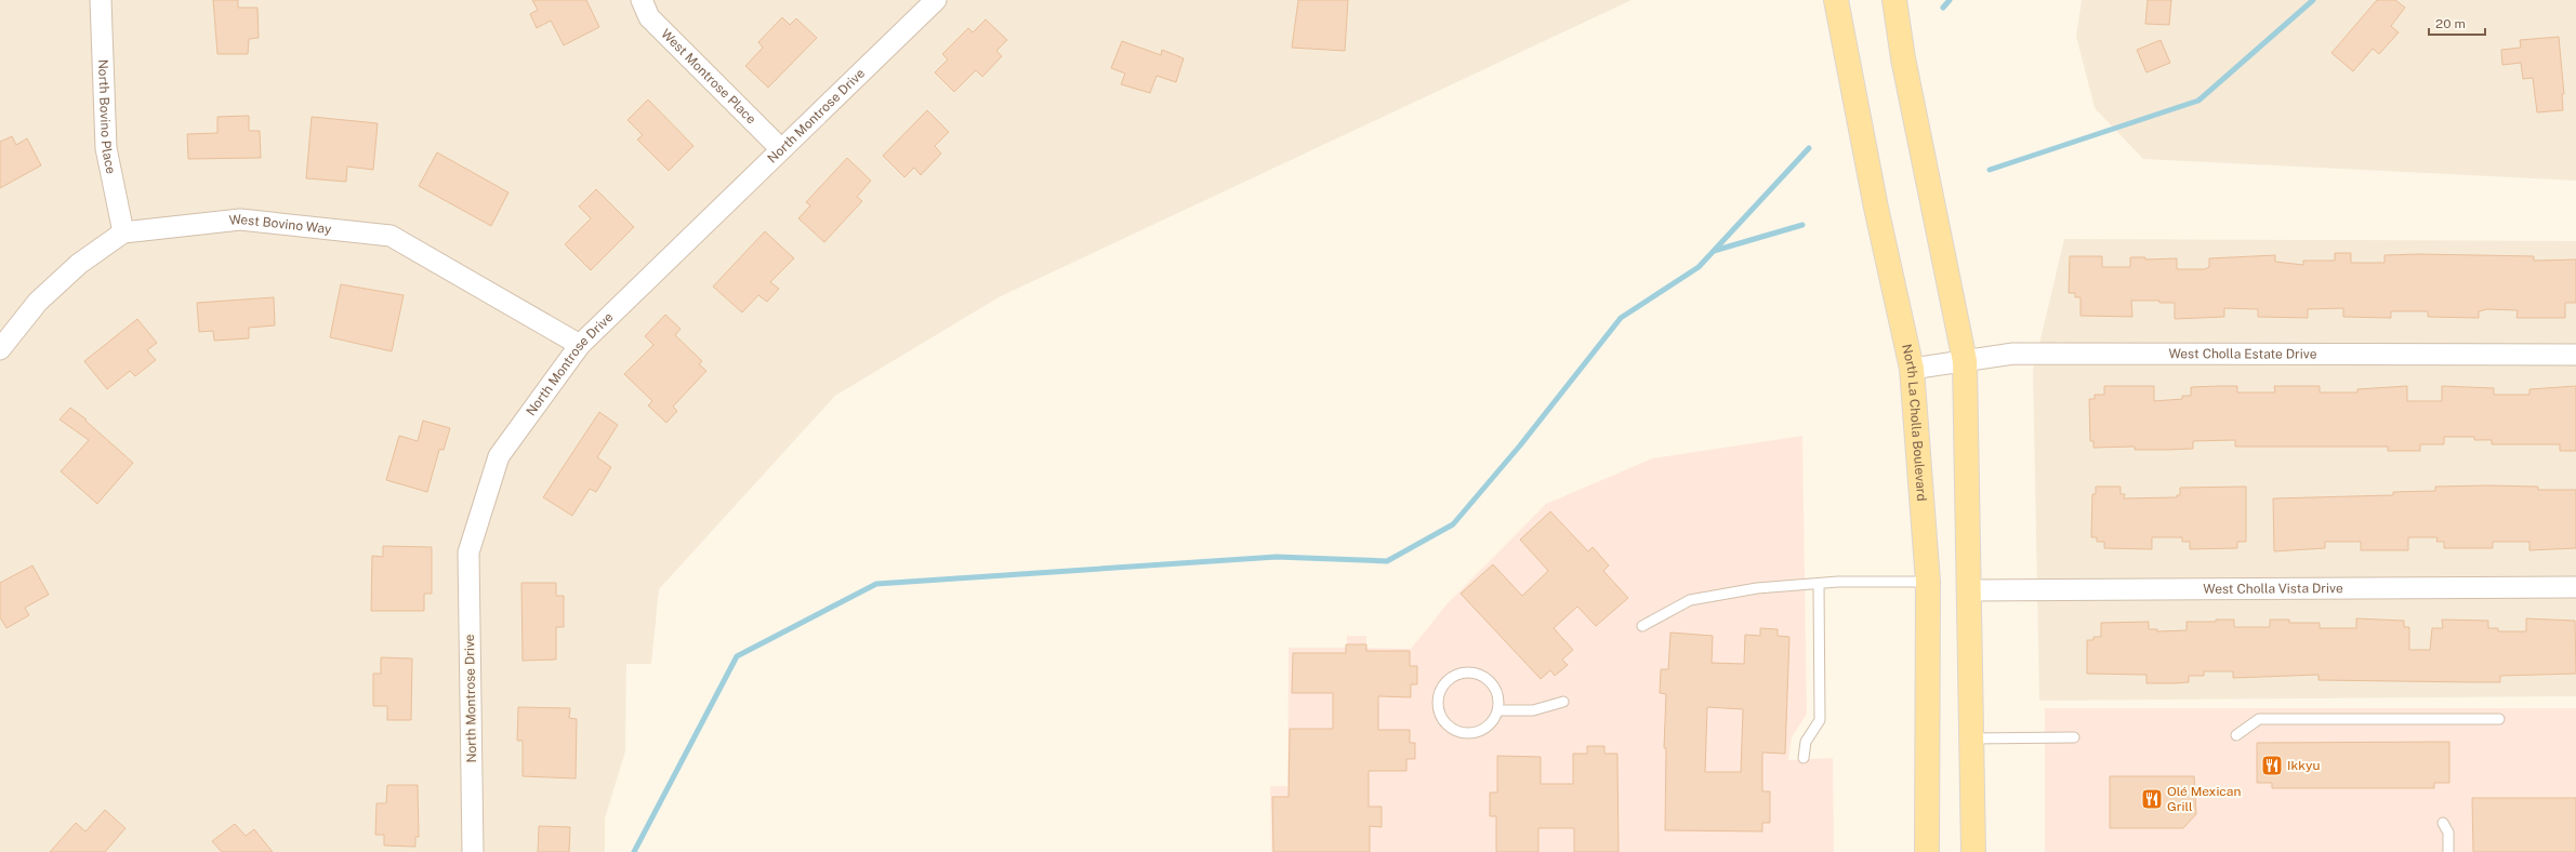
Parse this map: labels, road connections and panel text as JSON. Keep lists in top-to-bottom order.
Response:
{
  "streets": {
    "main road": ["North La Cholla Boulevard"],
    "street": [
      "West Montrose Place",
      "North Montrose Drive",
      "North Bovino Place",
      "West Bovino Way",
      "West Cholla Estate Drive",
      "West Cholla Vista Drive"
    ]
  },
  "crossings": [
    ["West Montrose Place", "North Montrose Drive"],
    ["North Montrose Drive", "West Bovino Way"],
    ["North Bovino Place", "West Bovino Way"],
    ["West Cholla Estate Drive", "North La Cholla Boulevard"]
  ],
  "places": {
    "restaurant": ["Ikkyu", "Olé Mexican Grill"]
  },
  "scale_bar": "20 m"
}
